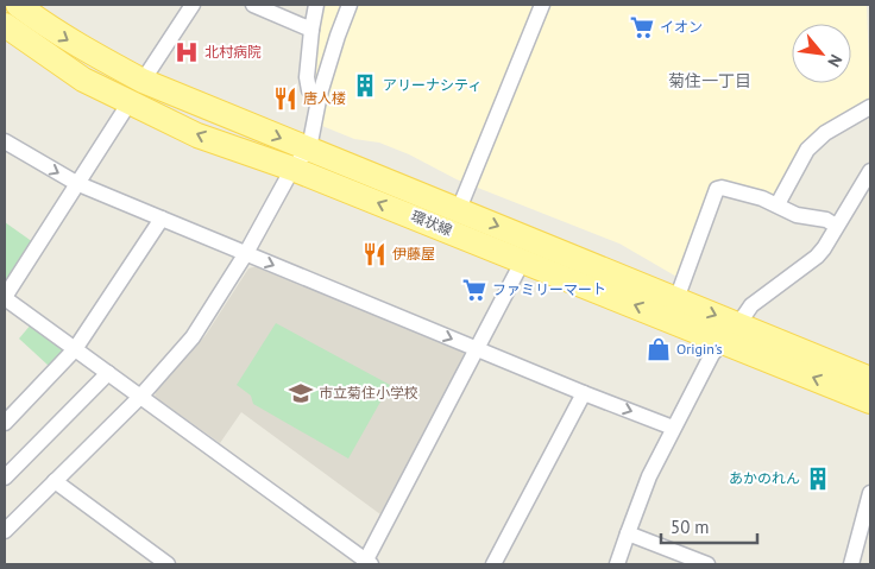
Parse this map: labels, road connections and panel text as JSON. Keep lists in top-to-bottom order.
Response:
{
  "streets": {
    "main road": ["環状線"]
  },
  "districts": ["菊住一丁目"],
  "places": {
    "supermarket": ["イオン", "ファミリーマート"],
    "hospital": ["北村病院"],
    "building": ["アリーナシティ", "あかのれん"],
    "restaurant": ["唐人楼", "伊藤屋"],
    "shop": ["Origin's"],
    "school or university": ["市立菊住小学校"]
  },
  "scale_bar": "50 m",
  "north": "bottom right"
}
